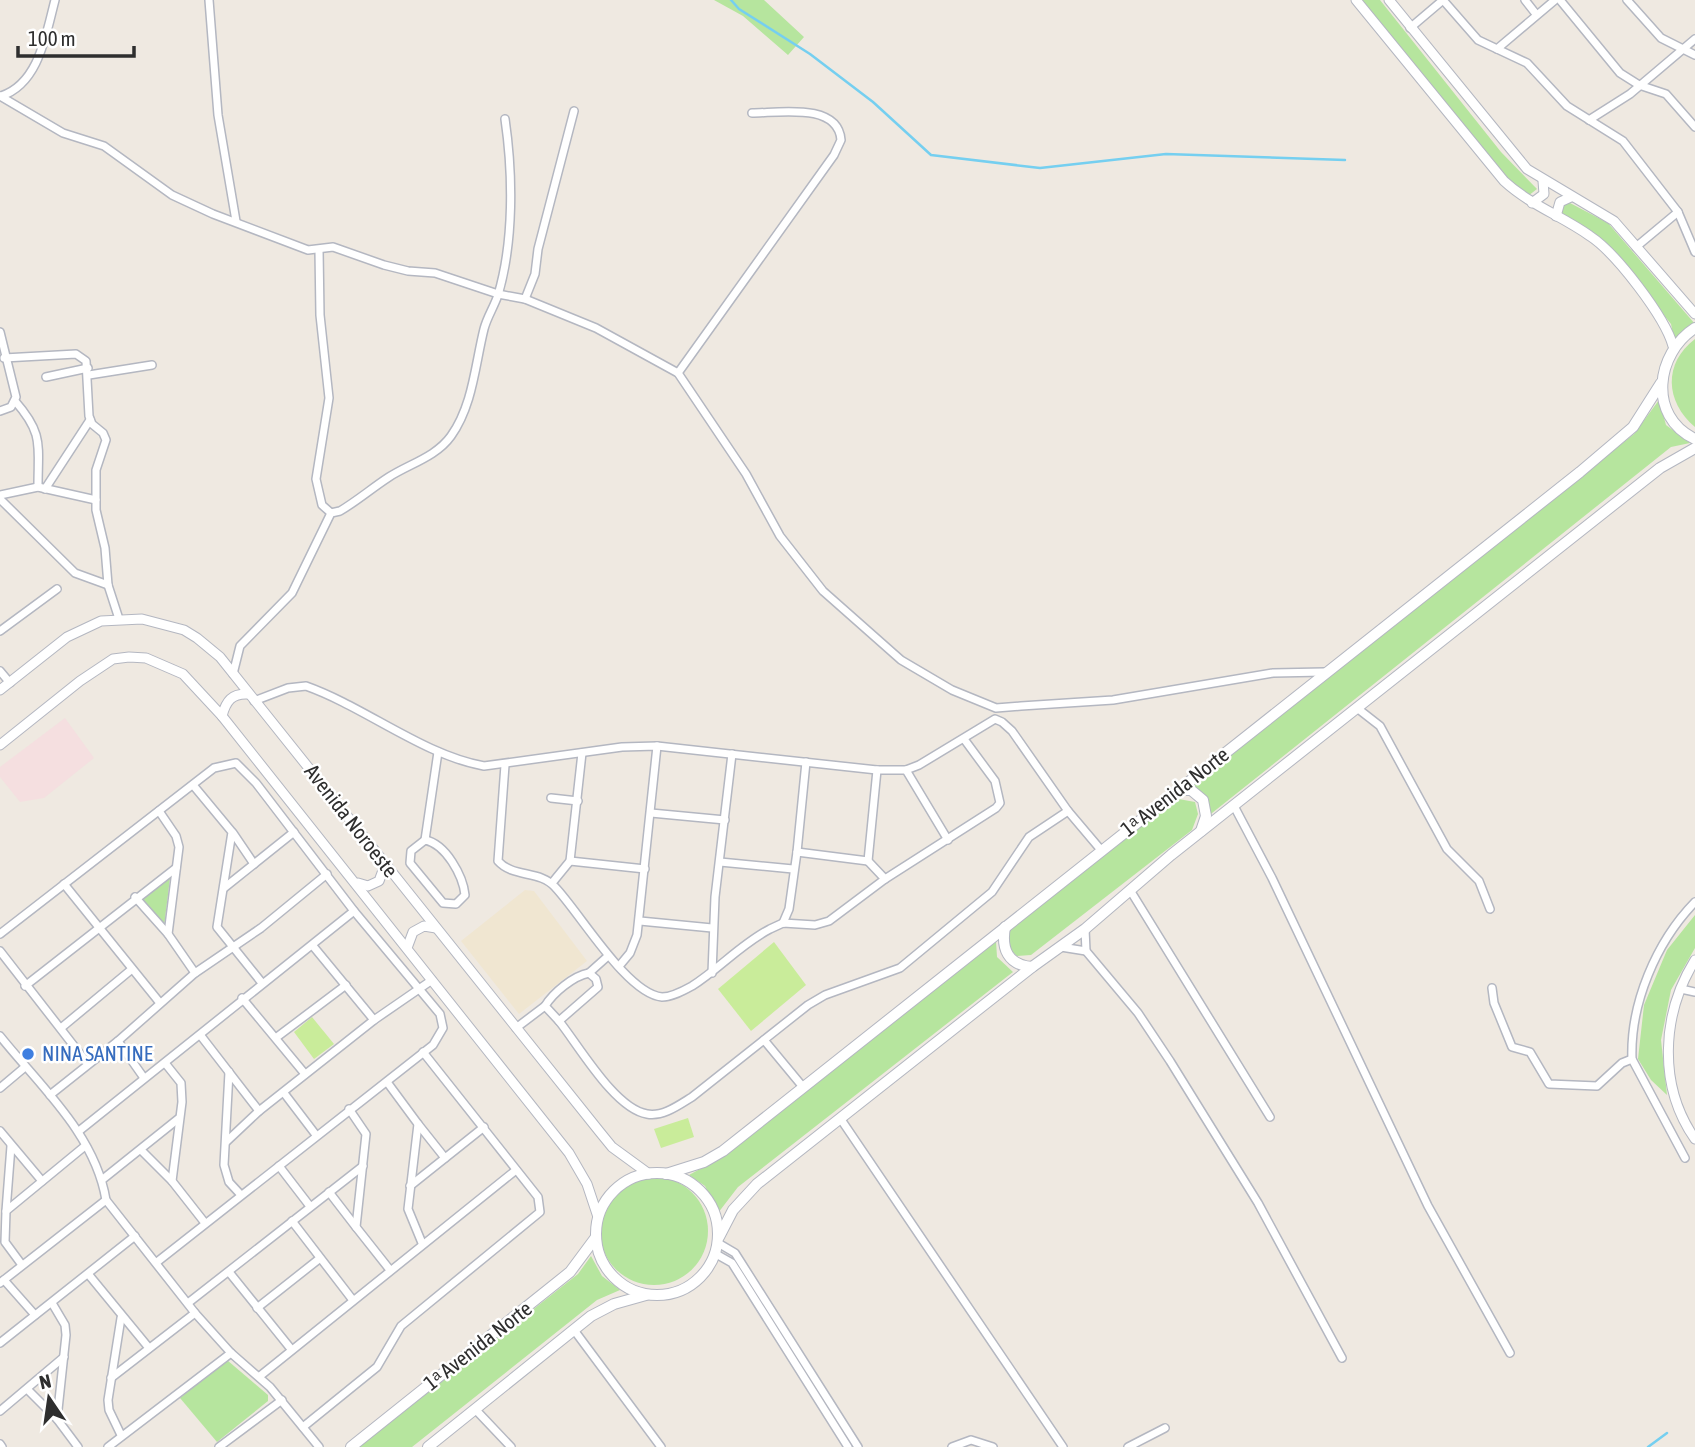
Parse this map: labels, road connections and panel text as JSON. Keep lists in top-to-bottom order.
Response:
{
  "streets": {
    "main road": ["1ᵃ Avenida Norte"],
    "street": ["Avenida Noroeste"]
  },
  "crossings": [
    ["1ᵃ Avenida Norte", "Avenida Noroeste"]
  ],
  "places": ["NINA SANTINE"],
  "scale_bar": "100 m",
  "north": "top"
}
